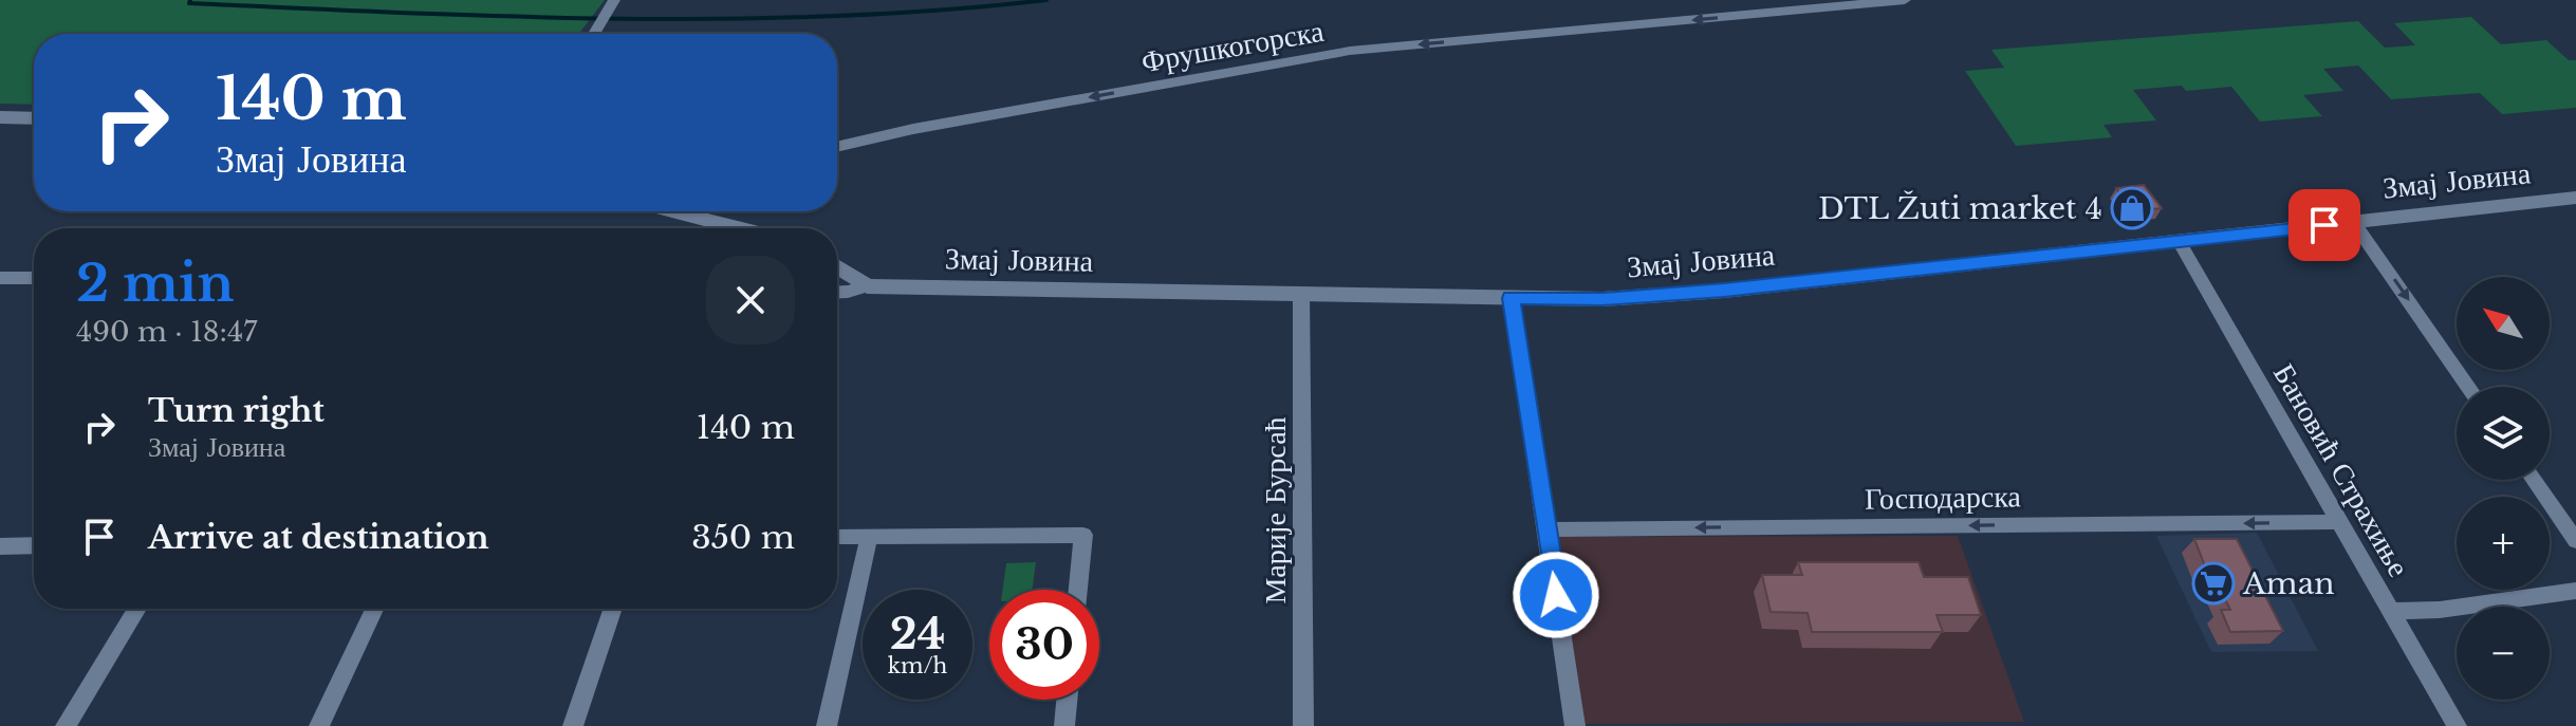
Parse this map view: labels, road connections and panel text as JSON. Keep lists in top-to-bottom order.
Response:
{
  "streets": {
    "street": [
      "Фрушкогорска",
      "Змај Јовина",
      "Бановић Страхиње",
      "Господарска",
      "Марије Бурсаћ"
    ]
  },
  "crossings": [
    ["Змај Јовина", "Бановић Страхиње"],
    ["Змај Јовина", "Марије Бурсаћ"],
    ["Бановић Страхиње", "Господарска"]
  ],
  "one_way": ["Фрушкогорска", "Господарска"],
  "places": {
    "shop": ["DTL Žuti market 4"],
    "supermarket": ["Aman"]
  },
  "north": "top left",
  "page": {
    "turn": ["140 m", "Змај Јовина"],
    "heading": ["2 min", "490 m · 18:47"],
    "map_buttons": ["+", "−"],
    "list": [
      {
        "name": "Turn right",
        "note": "Змај Јовина",
        "value": "140 m"
      },
      {
        "name": "Arrive at destination",
        "value": "350 m"
      }
    ],
    "speed": "24 km/h",
    "limit": "30"
  }
}
